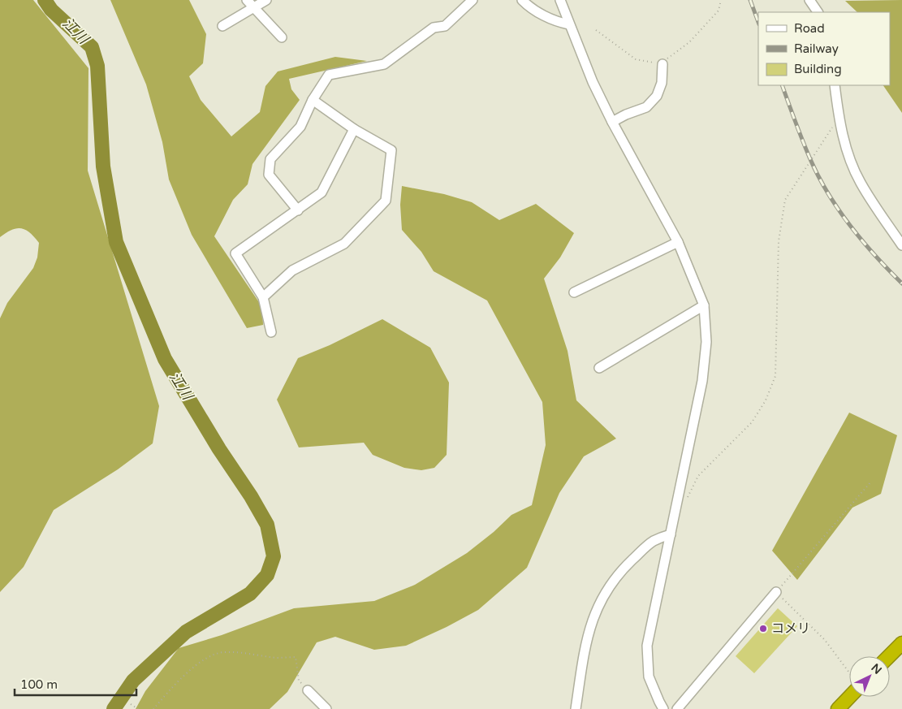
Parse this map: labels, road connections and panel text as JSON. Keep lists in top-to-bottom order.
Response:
{
  "water": ["江川"],
  "places": ["コメリ"],
  "legend": ["Road", "Railway", "Building"],
  "scale_bar": "100 m",
  "north": "top right"
}
